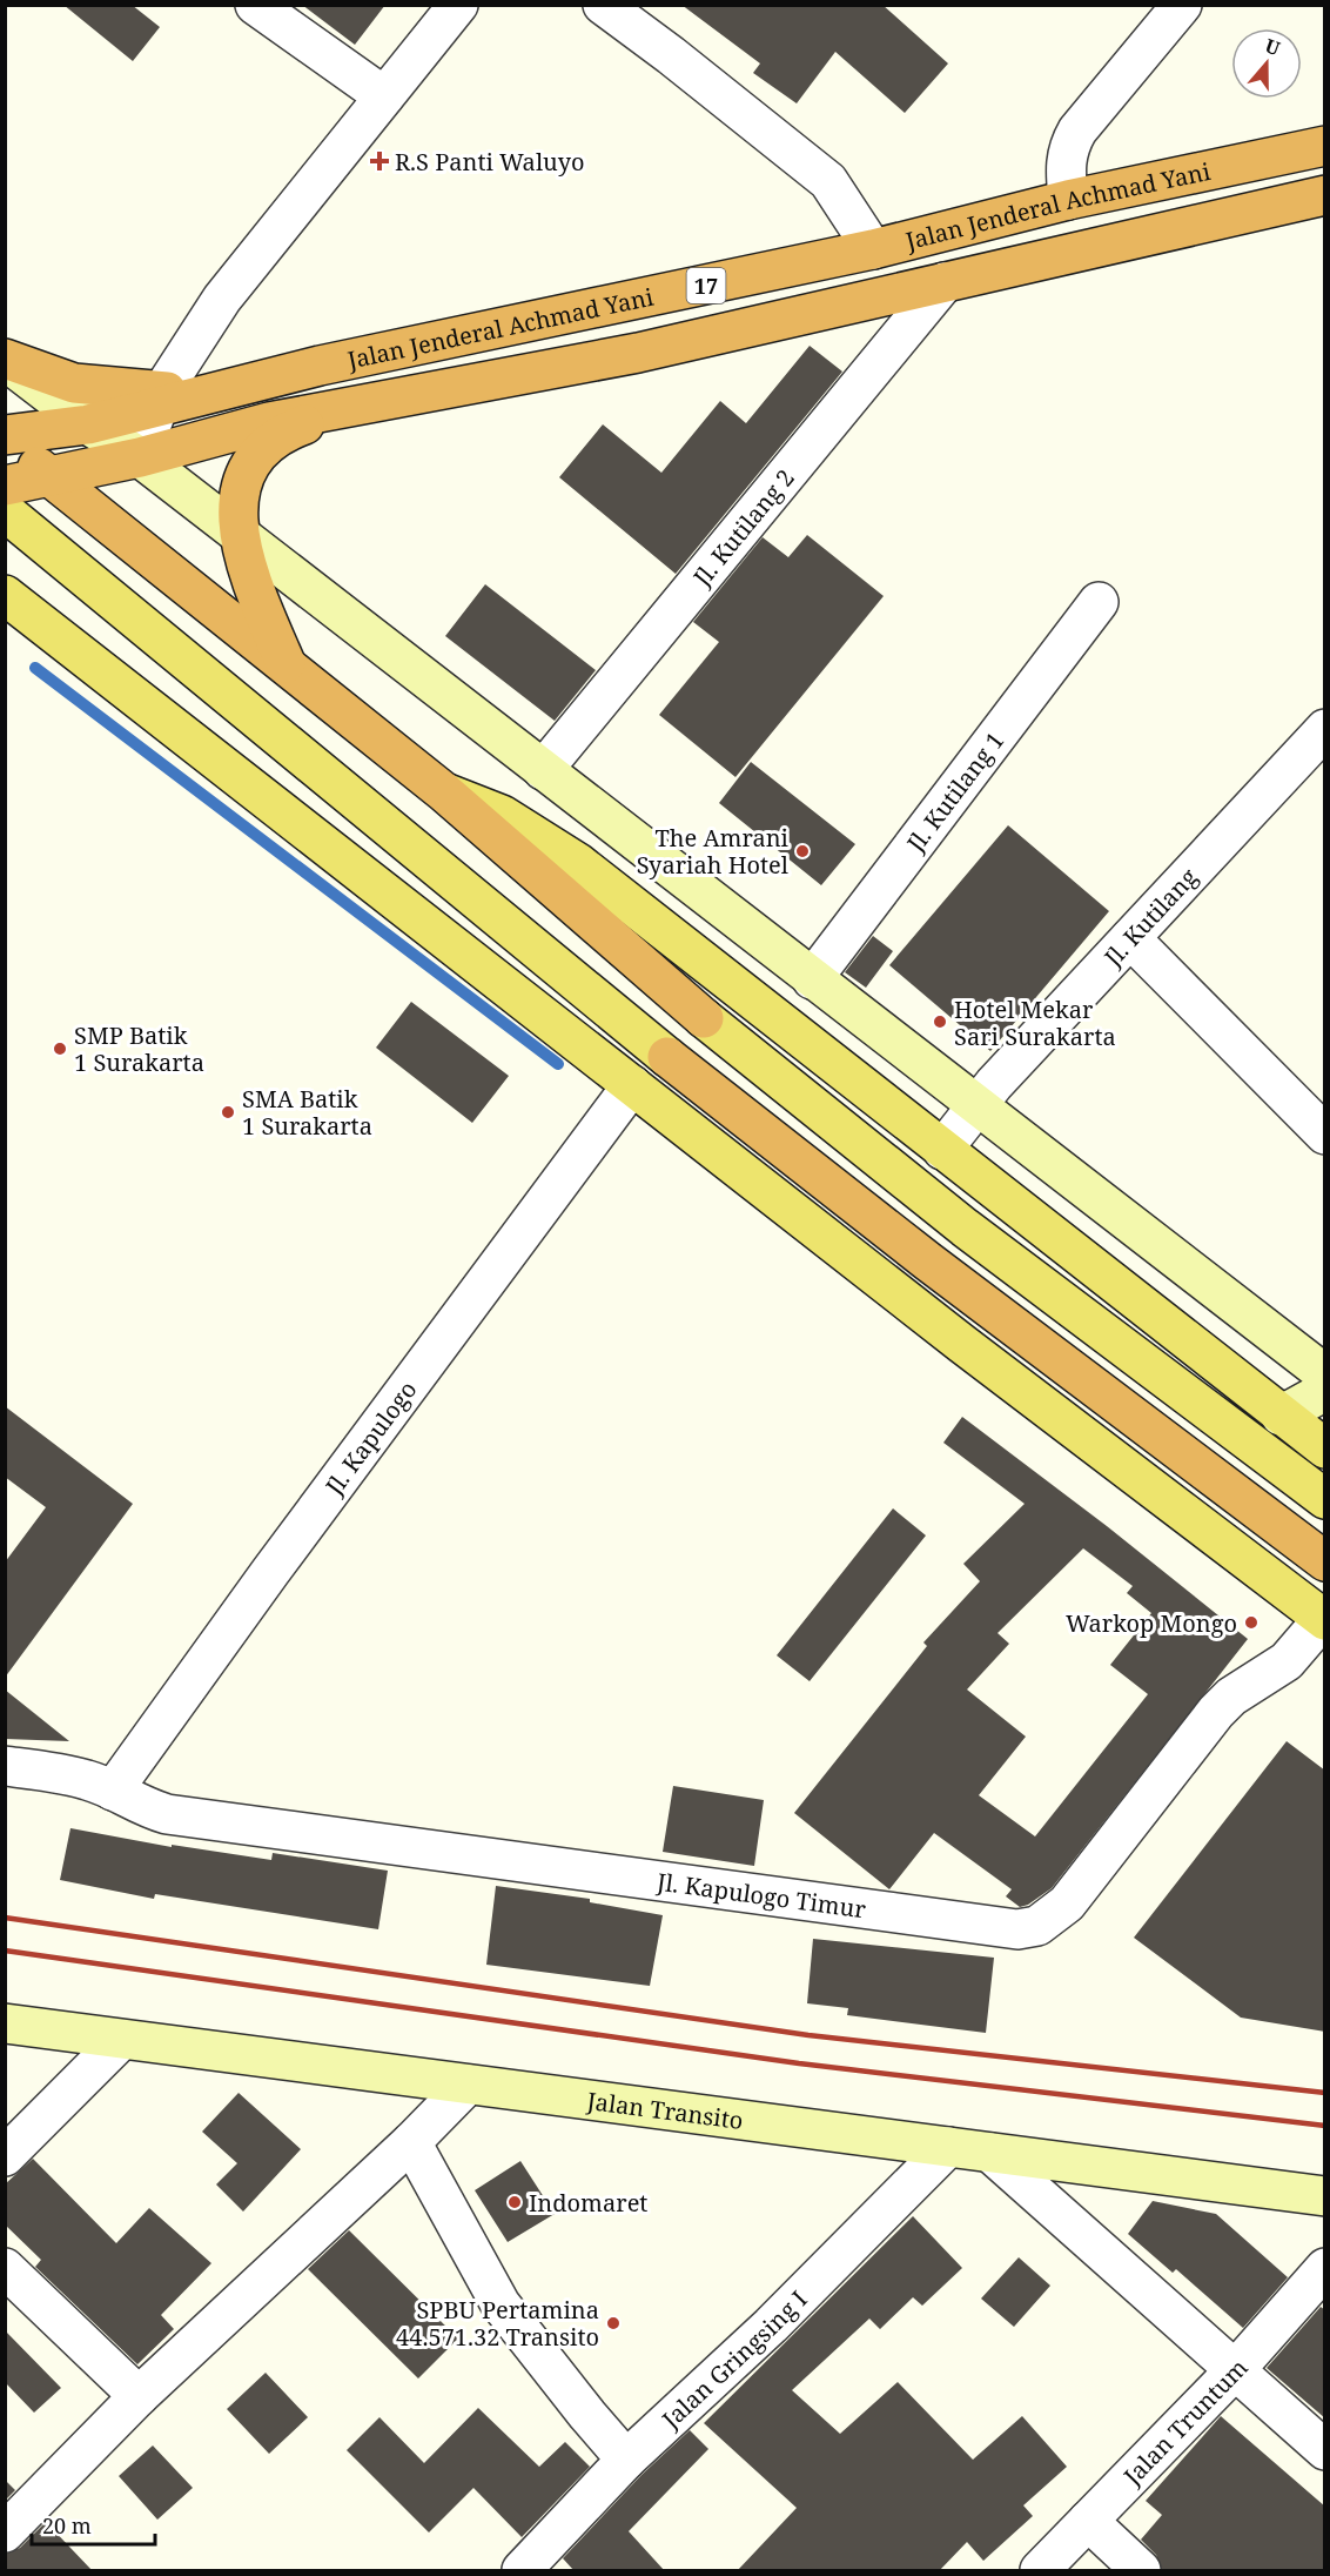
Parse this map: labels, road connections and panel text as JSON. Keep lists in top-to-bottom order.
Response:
{
  "streets": {
    "highway": ["Jalan Jenderal Achmad Yani", "17"],
    "main road": ["Jalan Transito"],
    "street": [
      "Jl. Kutilang 2",
      "Jl. Kutilang 1",
      "Jl. Kutilang",
      "Jl. Kapulogo",
      "Jl. Kapulogo Timur",
      "Jalan Gringsing I",
      "Jalan Truntum"
    ]
  },
  "crossings": [
    ["Jalan Jenderal Achmad Yani", "17"],
    ["Jalan Jenderal Achmad Yani", "Jl. Kutilang 2"],
    ["Jl. Kapulogo", "Jl. Kapulogo Timur"],
    ["Jalan Transito", "Jalan Gringsing I"]
  ],
  "places": {
    "health": ["R.S Panti Waluyo"],
    "other": [
      "The Amrani Syariah Hotel",
      "Hotel Mekar Sari Surakarta",
      "SMP Batik 1 Surakarta",
      "SMA Batik 1 Surakarta",
      "Warkop Mongo",
      "Indomaret",
      "SPBU Pertamina 44.571.32 Transito"
    ]
  },
  "scale_bar": "20 m",
  "north": "top"
}
